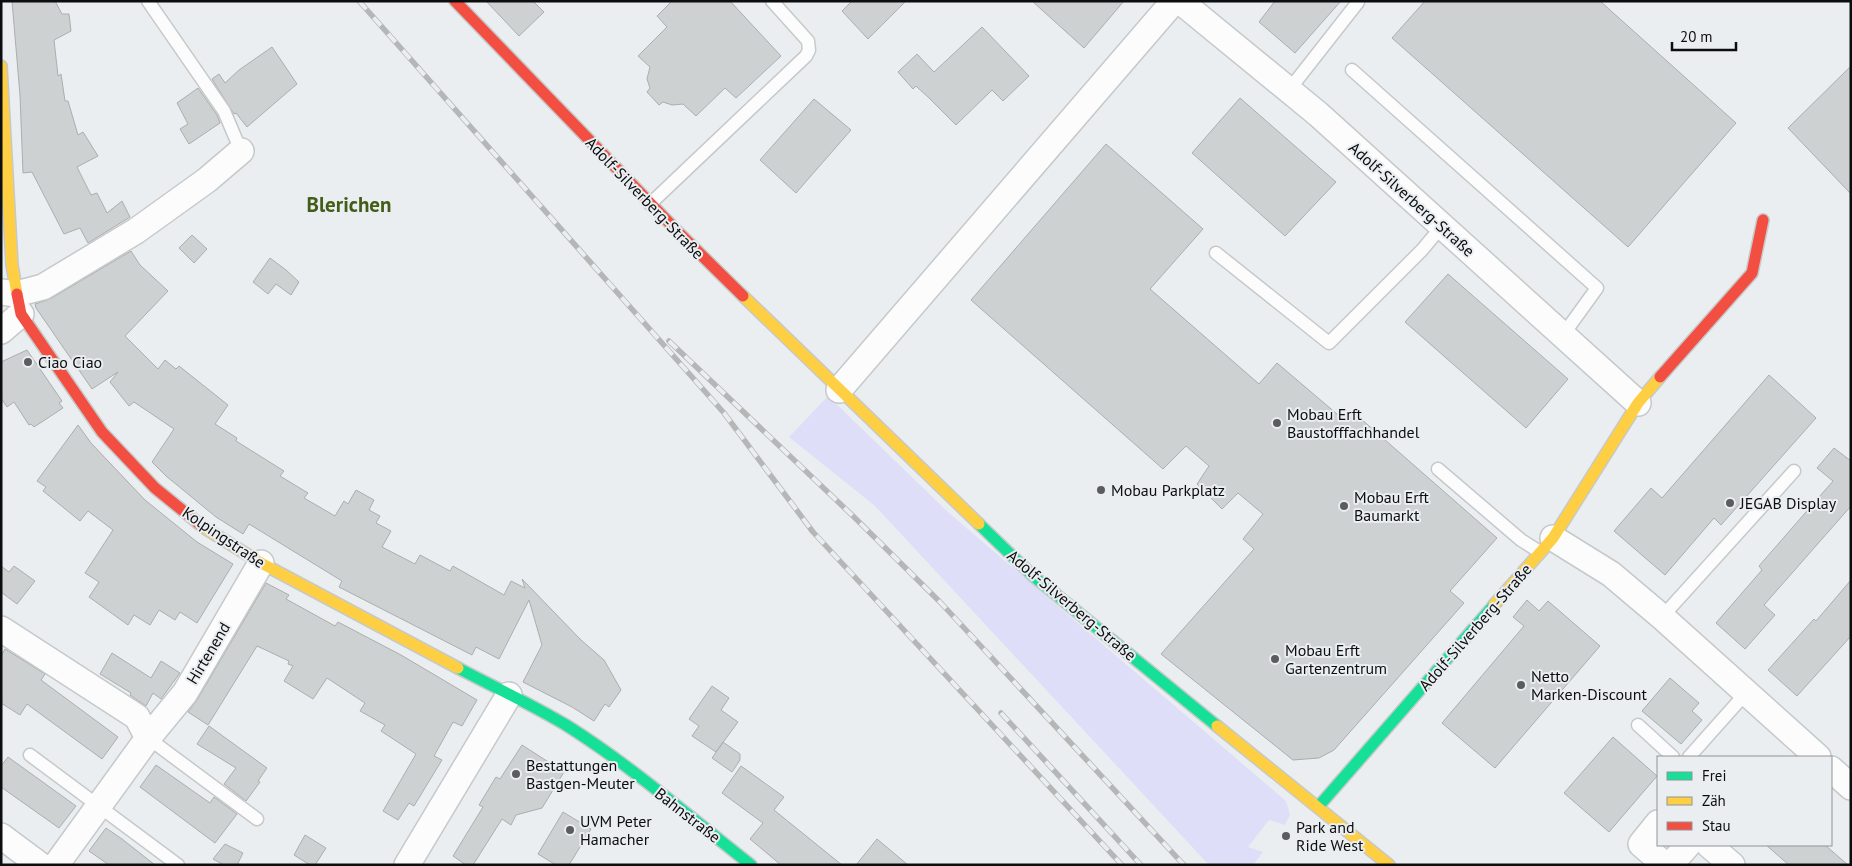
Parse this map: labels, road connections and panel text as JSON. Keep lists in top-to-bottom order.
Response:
{
  "streets": {
    "street": [
      "Adolf-Silverberg-Straße",
      "Kolpingstraße",
      "Hirtenend",
      "Bahnstraße"
    ]
  },
  "crossings": [
    ["Kolpingstraße", "Hirtenend"],
    ["Kolpingstraße", "Bahnstraße"]
  ],
  "districts": ["Blerichen"],
  "places": [
    "Ciao Ciao",
    "Mobau Erft Baustofffachhandel",
    "Mobau Parkplatz",
    "JEGAB Display",
    "Mobau Erft Baumarkt",
    "Mobau Erft Gartenzentrum",
    "Netto Marken-Discount",
    "Bestattungen Bastgen-Meuter",
    "UVM Peter Hamacher",
    "Park and Ride West"
  ],
  "legend": ["Frei", "Zäh", "Stau"],
  "scale_bar": "20 m"
}
